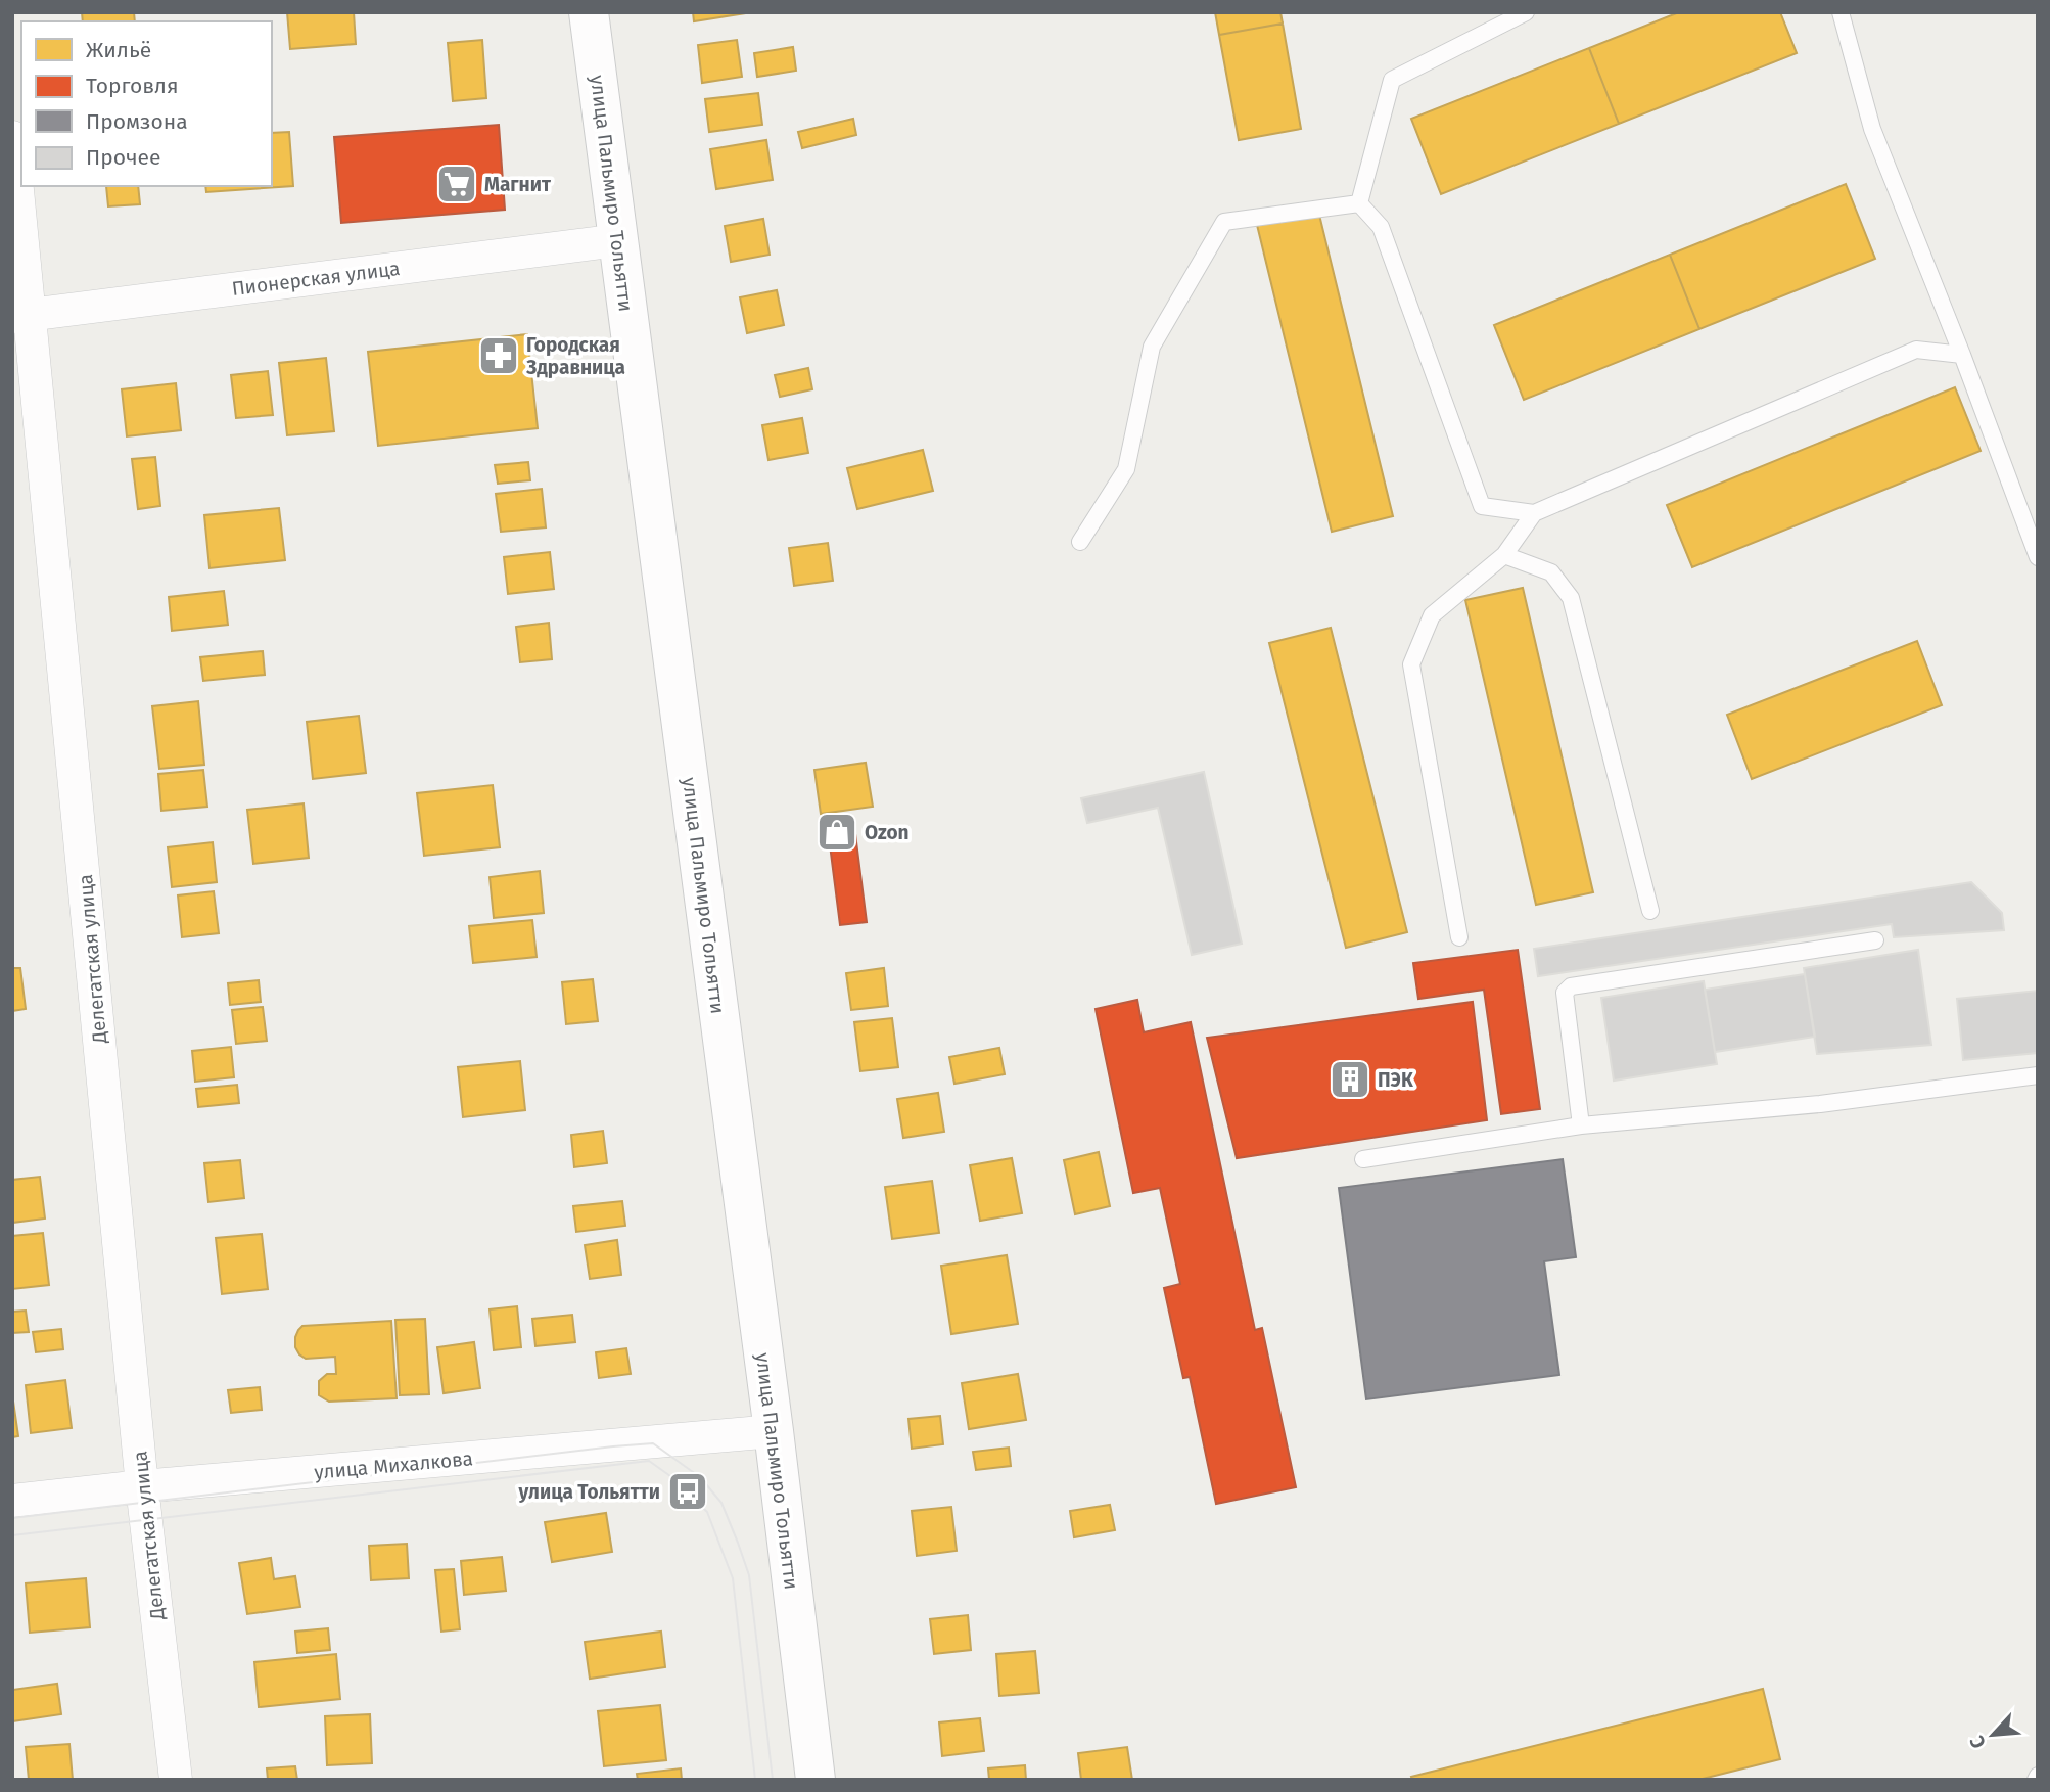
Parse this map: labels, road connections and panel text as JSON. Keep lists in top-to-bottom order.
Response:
{
  "streets": {
    "street": [
      "улица Пальмиро Тольятти",
      "Пионерская улица",
      "Делегатская улица",
      "улица Михалкова"
    ]
  },
  "crossings": [
    ["улица Пальмиро Тольятти", "Пионерская улица"],
    ["улица Пальмиро Тольятти", "улица Михалкова"],
    ["Пионерская улица", "Делегатская улица"],
    ["Делегатская улица", "улица Михалкова"]
  ],
  "places": {
    "supermarket": ["Магнит"],
    "pharmacy": ["Городская Здравница"],
    "shop": ["Ozon"],
    "building": ["ПЭК"],
    "bus stop": ["улица Тольятти"]
  },
  "legend": [
    "Жильё",
    "Торговля",
    "Промзона",
    "Прочее"
  ],
  "north": "bottom left"
}
